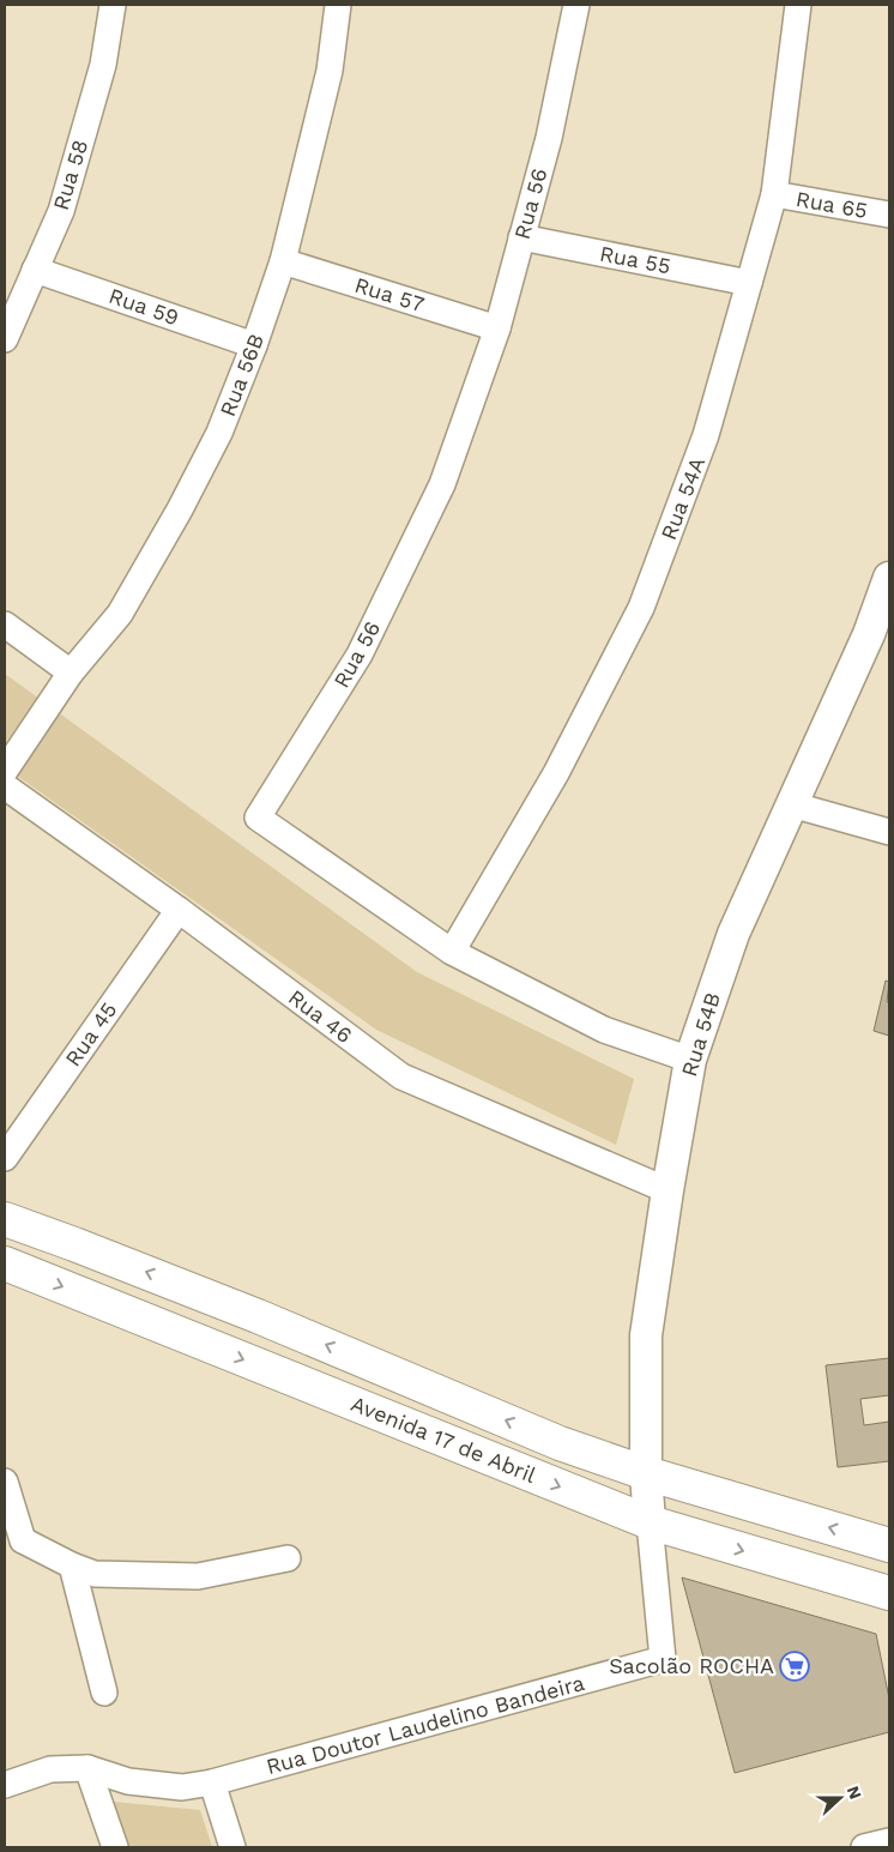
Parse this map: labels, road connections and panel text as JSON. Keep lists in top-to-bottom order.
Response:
{
  "streets": {
    "main road": ["Avenida 17 de Abril"],
    "street": [
      "Rua 58",
      "Rua 56",
      "Rua 65",
      "Rua 55",
      "Rua 57",
      "Rua 59",
      "Rua 56B",
      "Rua 54A",
      "Rua 46",
      "Rua 45",
      "Rua 54B",
      "Rua Doutor Laudelino Bandeira"
    ]
  },
  "crossings": [
    ["Rua 58", "Rua 59"],
    ["Rua 56", "Rua 55"],
    ["Rua 56", "Rua 57"],
    ["Rua 56", "Rua 54A"],
    ["Rua 56", "Rua 54B"],
    ["Rua 65", "Rua 54A"],
    ["Rua 55", "Rua 54A"],
    ["Rua 57", "Rua 56B"],
    ["Rua 59", "Rua 56B"],
    ["Rua 46", "Rua 45"],
    ["Rua 46", "Rua 54B"],
    ["Rua 54B", "Avenida 17 de Abril"],
    ["Rua 54B", "Rua Doutor Laudelino Bandeira"],
    ["Avenida 17 de Abril", "Rua Doutor Laudelino Bandeira"]
  ],
  "places": {
    "supermarket": ["Sacolão ROCHA"]
  },
  "north": "right"
}
